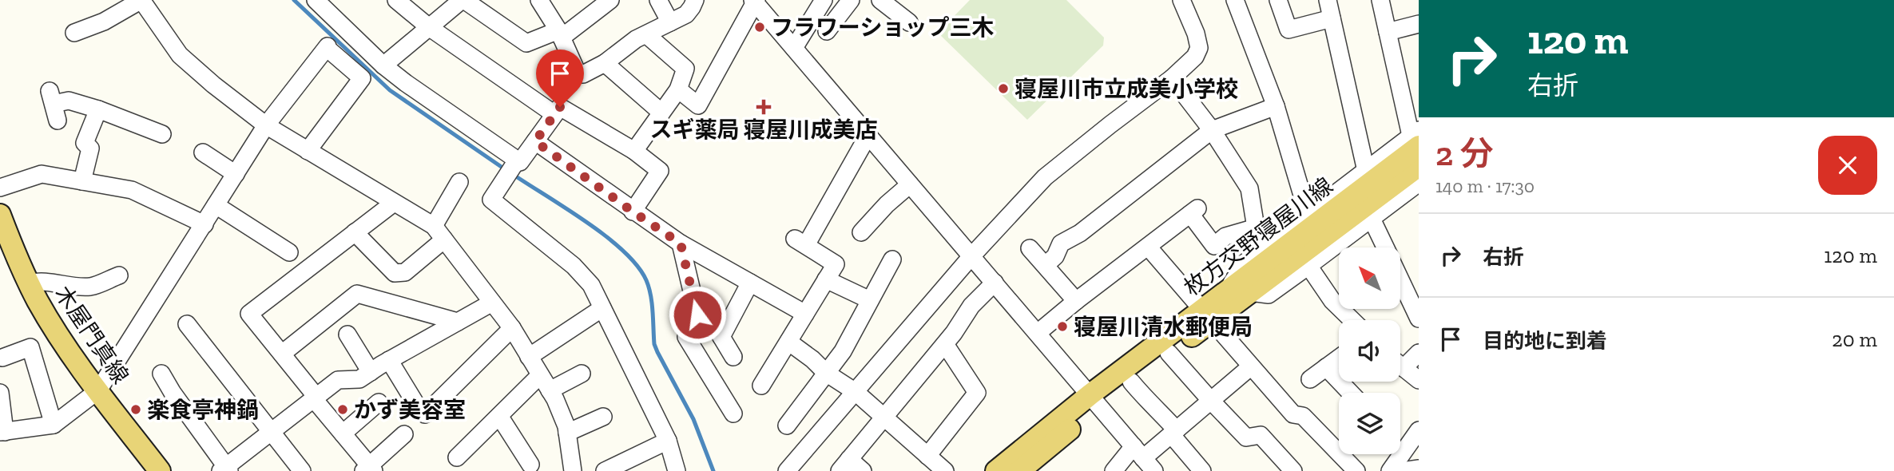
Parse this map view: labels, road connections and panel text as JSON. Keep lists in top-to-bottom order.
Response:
{
  "streets": {
    "main road": ["枚方交野寝屋川線", "木屋門真線"]
  },
  "places": {
    "other": [
      "フラワーショップ三木",
      "寝屋川市立成美小学校",
      "寝屋川清水郵便局",
      "楽食亭神鍋",
      "かず美容室"
    ],
    "health": ["スギ薬局 寝屋川成美店"]
  },
  "north": "top left",
  "page": {
    "turn": ["120 m", "右折"],
    "heading": ["2 分", "140 m · 17:30"],
    "list": [
      {
        "name": "右折",
        "value": "120 m"
      },
      {
        "name": "目的地に到着",
        "value": "20 m"
      }
    ]
  }
}
